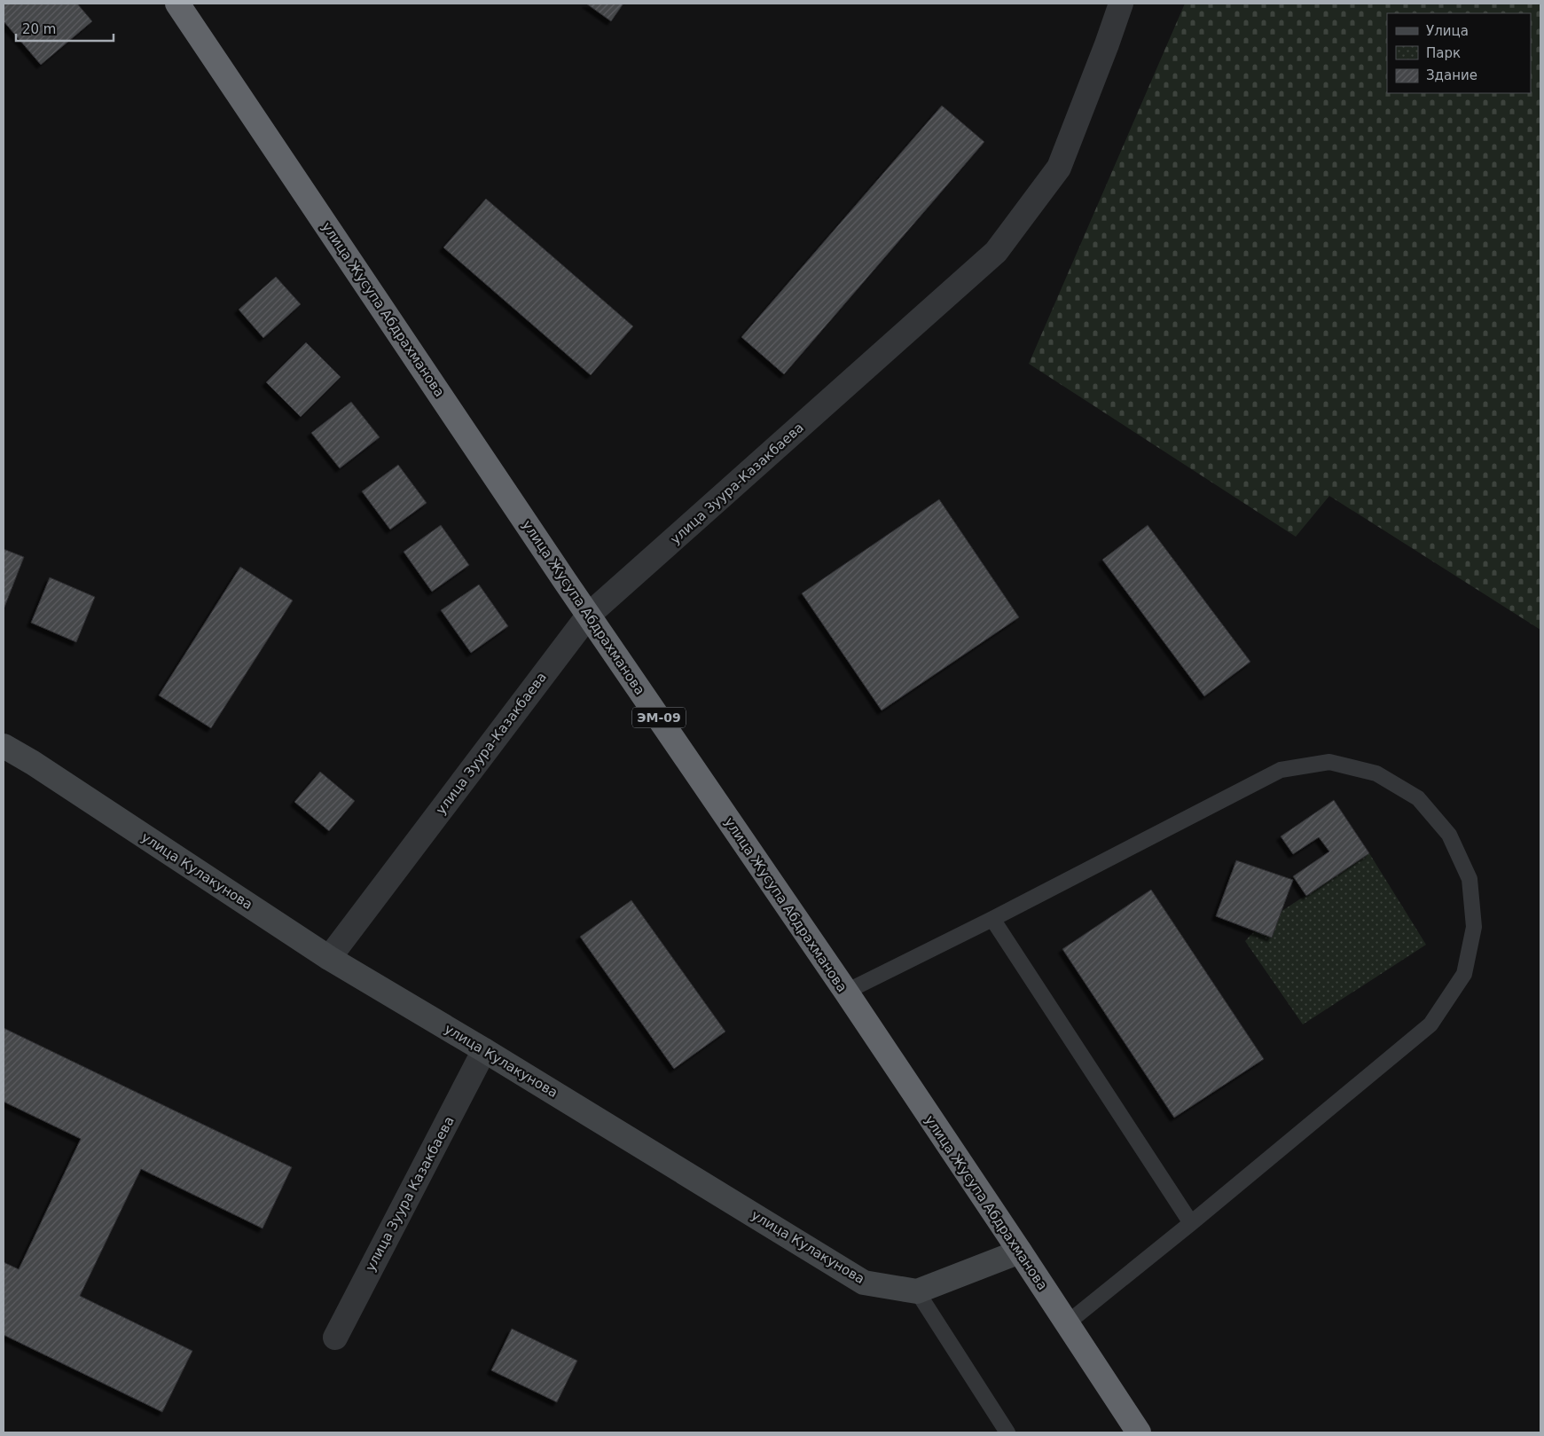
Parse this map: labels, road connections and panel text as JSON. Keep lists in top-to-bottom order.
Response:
{
  "streets": {
    "highway": ["улица Жусупа Абдрахманова", "ЭМ-09"],
    "street": ["улица Зуура-Казакбаева", "улица Кулакунова", "улица Зуура Казакбаева"]
  },
  "crossings": [
    ["улица Жусупа Абдрахманова", "улица Зуура-Казакбаева"],
    ["улица Зуура-Казакбаева", "улица Кулакунова"],
    ["улица Кулакунова", "улица Зуура Казакбаева"]
  ],
  "legend": ["Улица", "Парк", "Здание"],
  "scale_bar": "20 m"
}
